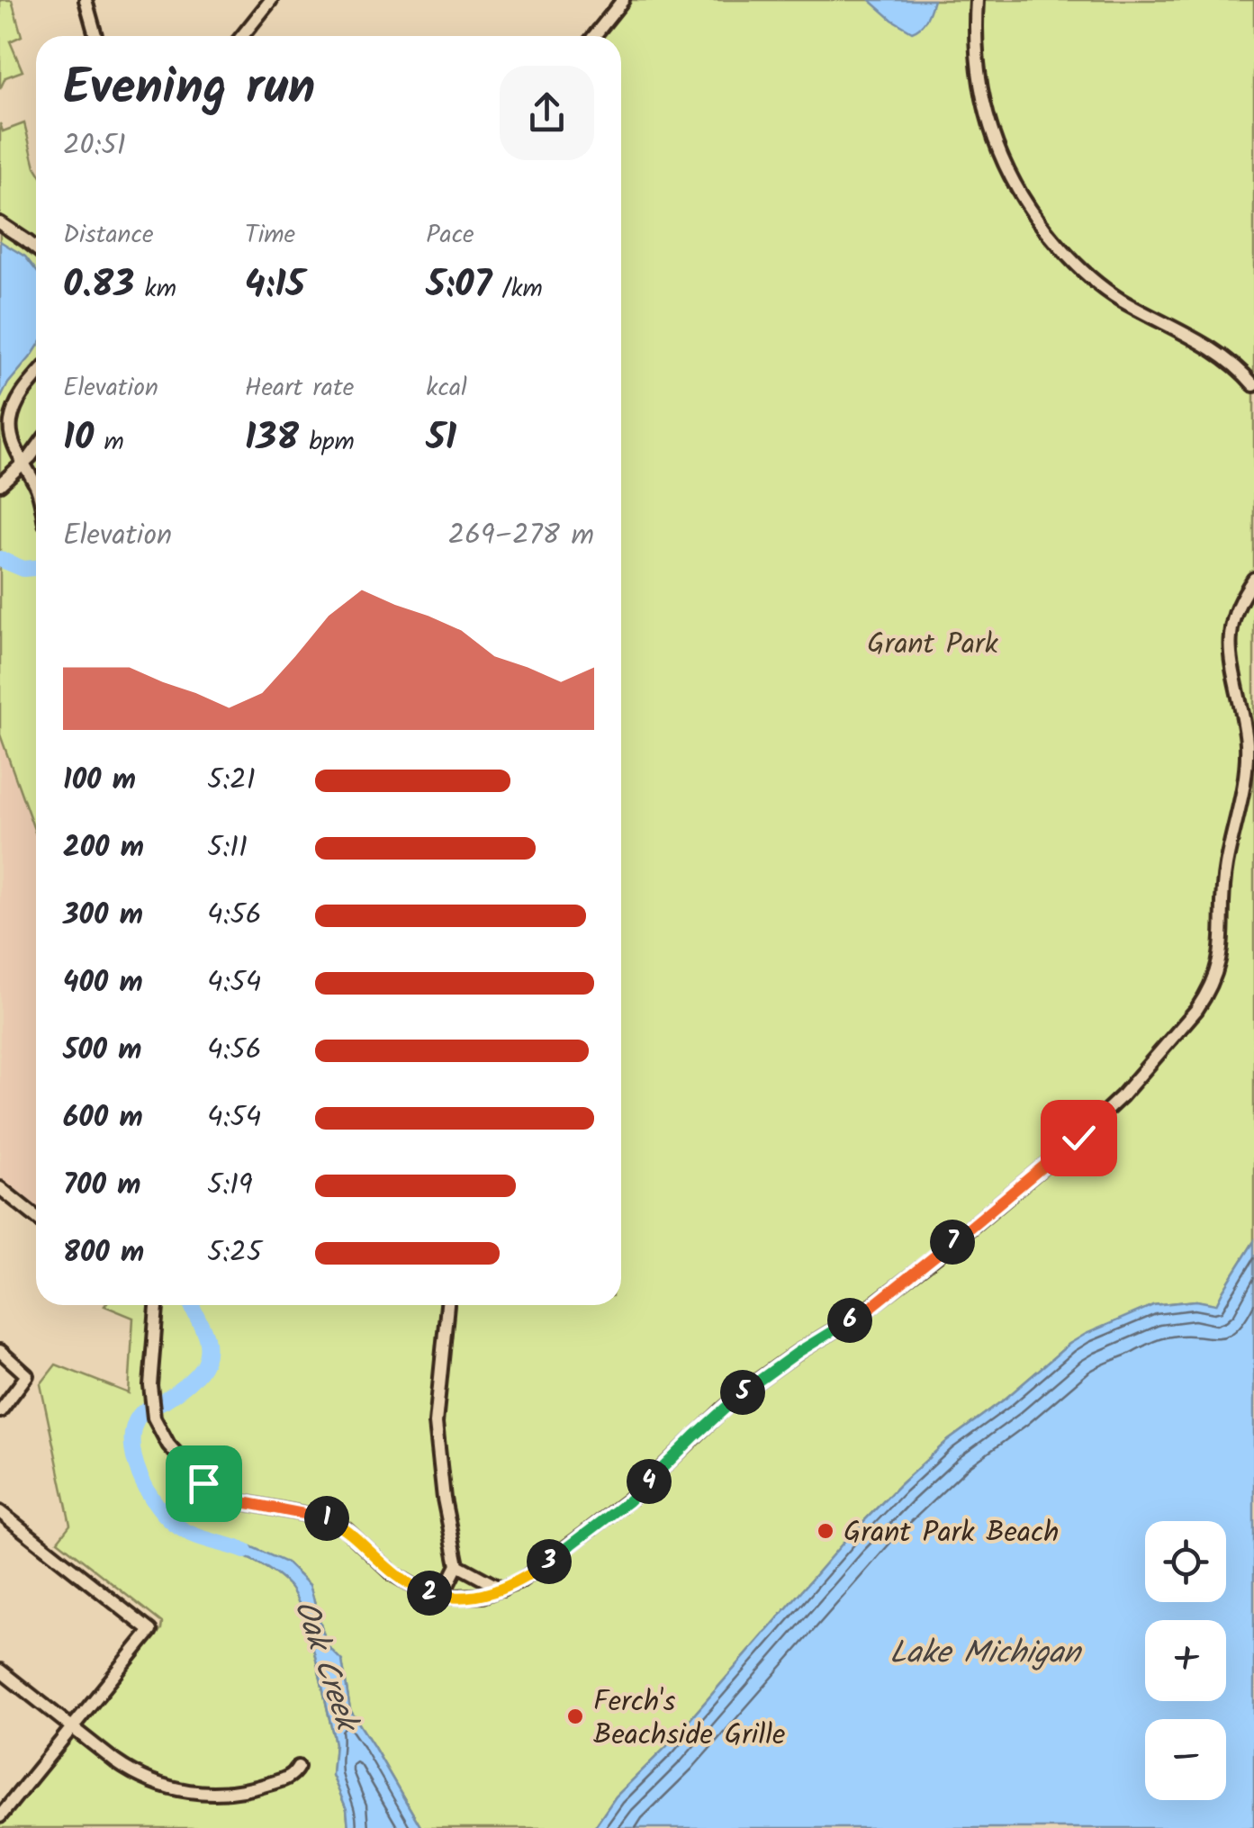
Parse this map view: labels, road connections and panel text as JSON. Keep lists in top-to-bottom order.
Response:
{
  "water": ["Lake Michigan", "Oak Creek"],
  "parks": ["Grant Park"],
  "places": ["Grant Park Beach", "Ferch's Beachside Grille"],
  "page": {
    "heading": ["Evening run", "20:51"],
    "stats": [
      ["Distance", "0.83 km"],
      ["Time", "4:15"],
      ["Pace", "5:07 /km"],
      ["Elevation", "10 m"],
      ["Heart rate", "138 bpm"],
      ["kcal", "51"]
    ],
    "chart": ["Elevation", "269–278 m"],
    "list": [
      {
        "name": "100 m",
        "note": "5:21"
      },
      {
        "name": "200 m",
        "note": "5:11"
      },
      {
        "name": "300 m",
        "note": "4:56"
      },
      {
        "name": "400 m",
        "note": "4:54"
      },
      {
        "name": "500 m",
        "note": "4:56"
      },
      {
        "name": "600 m",
        "note": "4:54"
      },
      {
        "name": "700 m",
        "note": "5:19"
      },
      {
        "name": "800 m",
        "note": "5:25"
      }
    ],
    "pins": [
      "7",
      "6",
      "5",
      "4",
      "1",
      "3",
      "2"
    ],
    "map_buttons": ["+", "−"]
  }
}
